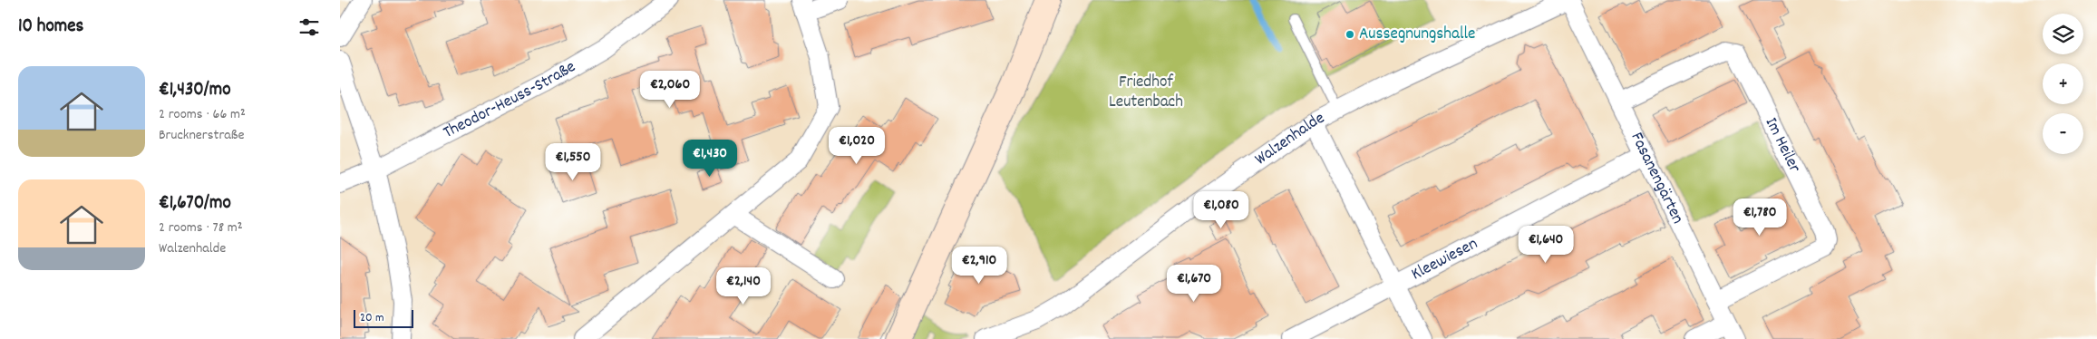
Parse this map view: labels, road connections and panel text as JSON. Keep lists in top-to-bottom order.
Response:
{
  "streets": {
    "street": [
      "Theodor-Heuss-Straße",
      "Walzenhalde",
      "Im Heiler",
      "Fasanengärten",
      "Kleewiesen"
    ]
  },
  "crossings": [
    ["Walzenhalde", "Fasanengärten"],
    ["Im Heiler", "Fasanengärten"],
    ["Fasanengärten", "Kleewiesen"]
  ],
  "parks": ["Friedhof Leutenbach"],
  "places": ["Aussegnungshalle"],
  "scale_bar": "20 m",
  "page": {
    "heading": "10 homes",
    "map_buttons": ["+", "−"],
    "list": [
      {
        "name": "€1,430/mo",
        "note": "2 rooms · 66 m² · Brucknerstraße"
      },
      {
        "name": "€1,670/mo",
        "note": "2 rooms · 78 m² · Walzenhalde"
      }
    ],
    "price": [
      "€2,060",
      "€1,020",
      "€1,430",
      "€1,550",
      "€1,080",
      "€1,780",
      "€1,640",
      "€2,910",
      "€1,670",
      "€2,140"
    ],
    "scale": "20 m"
  }
}
